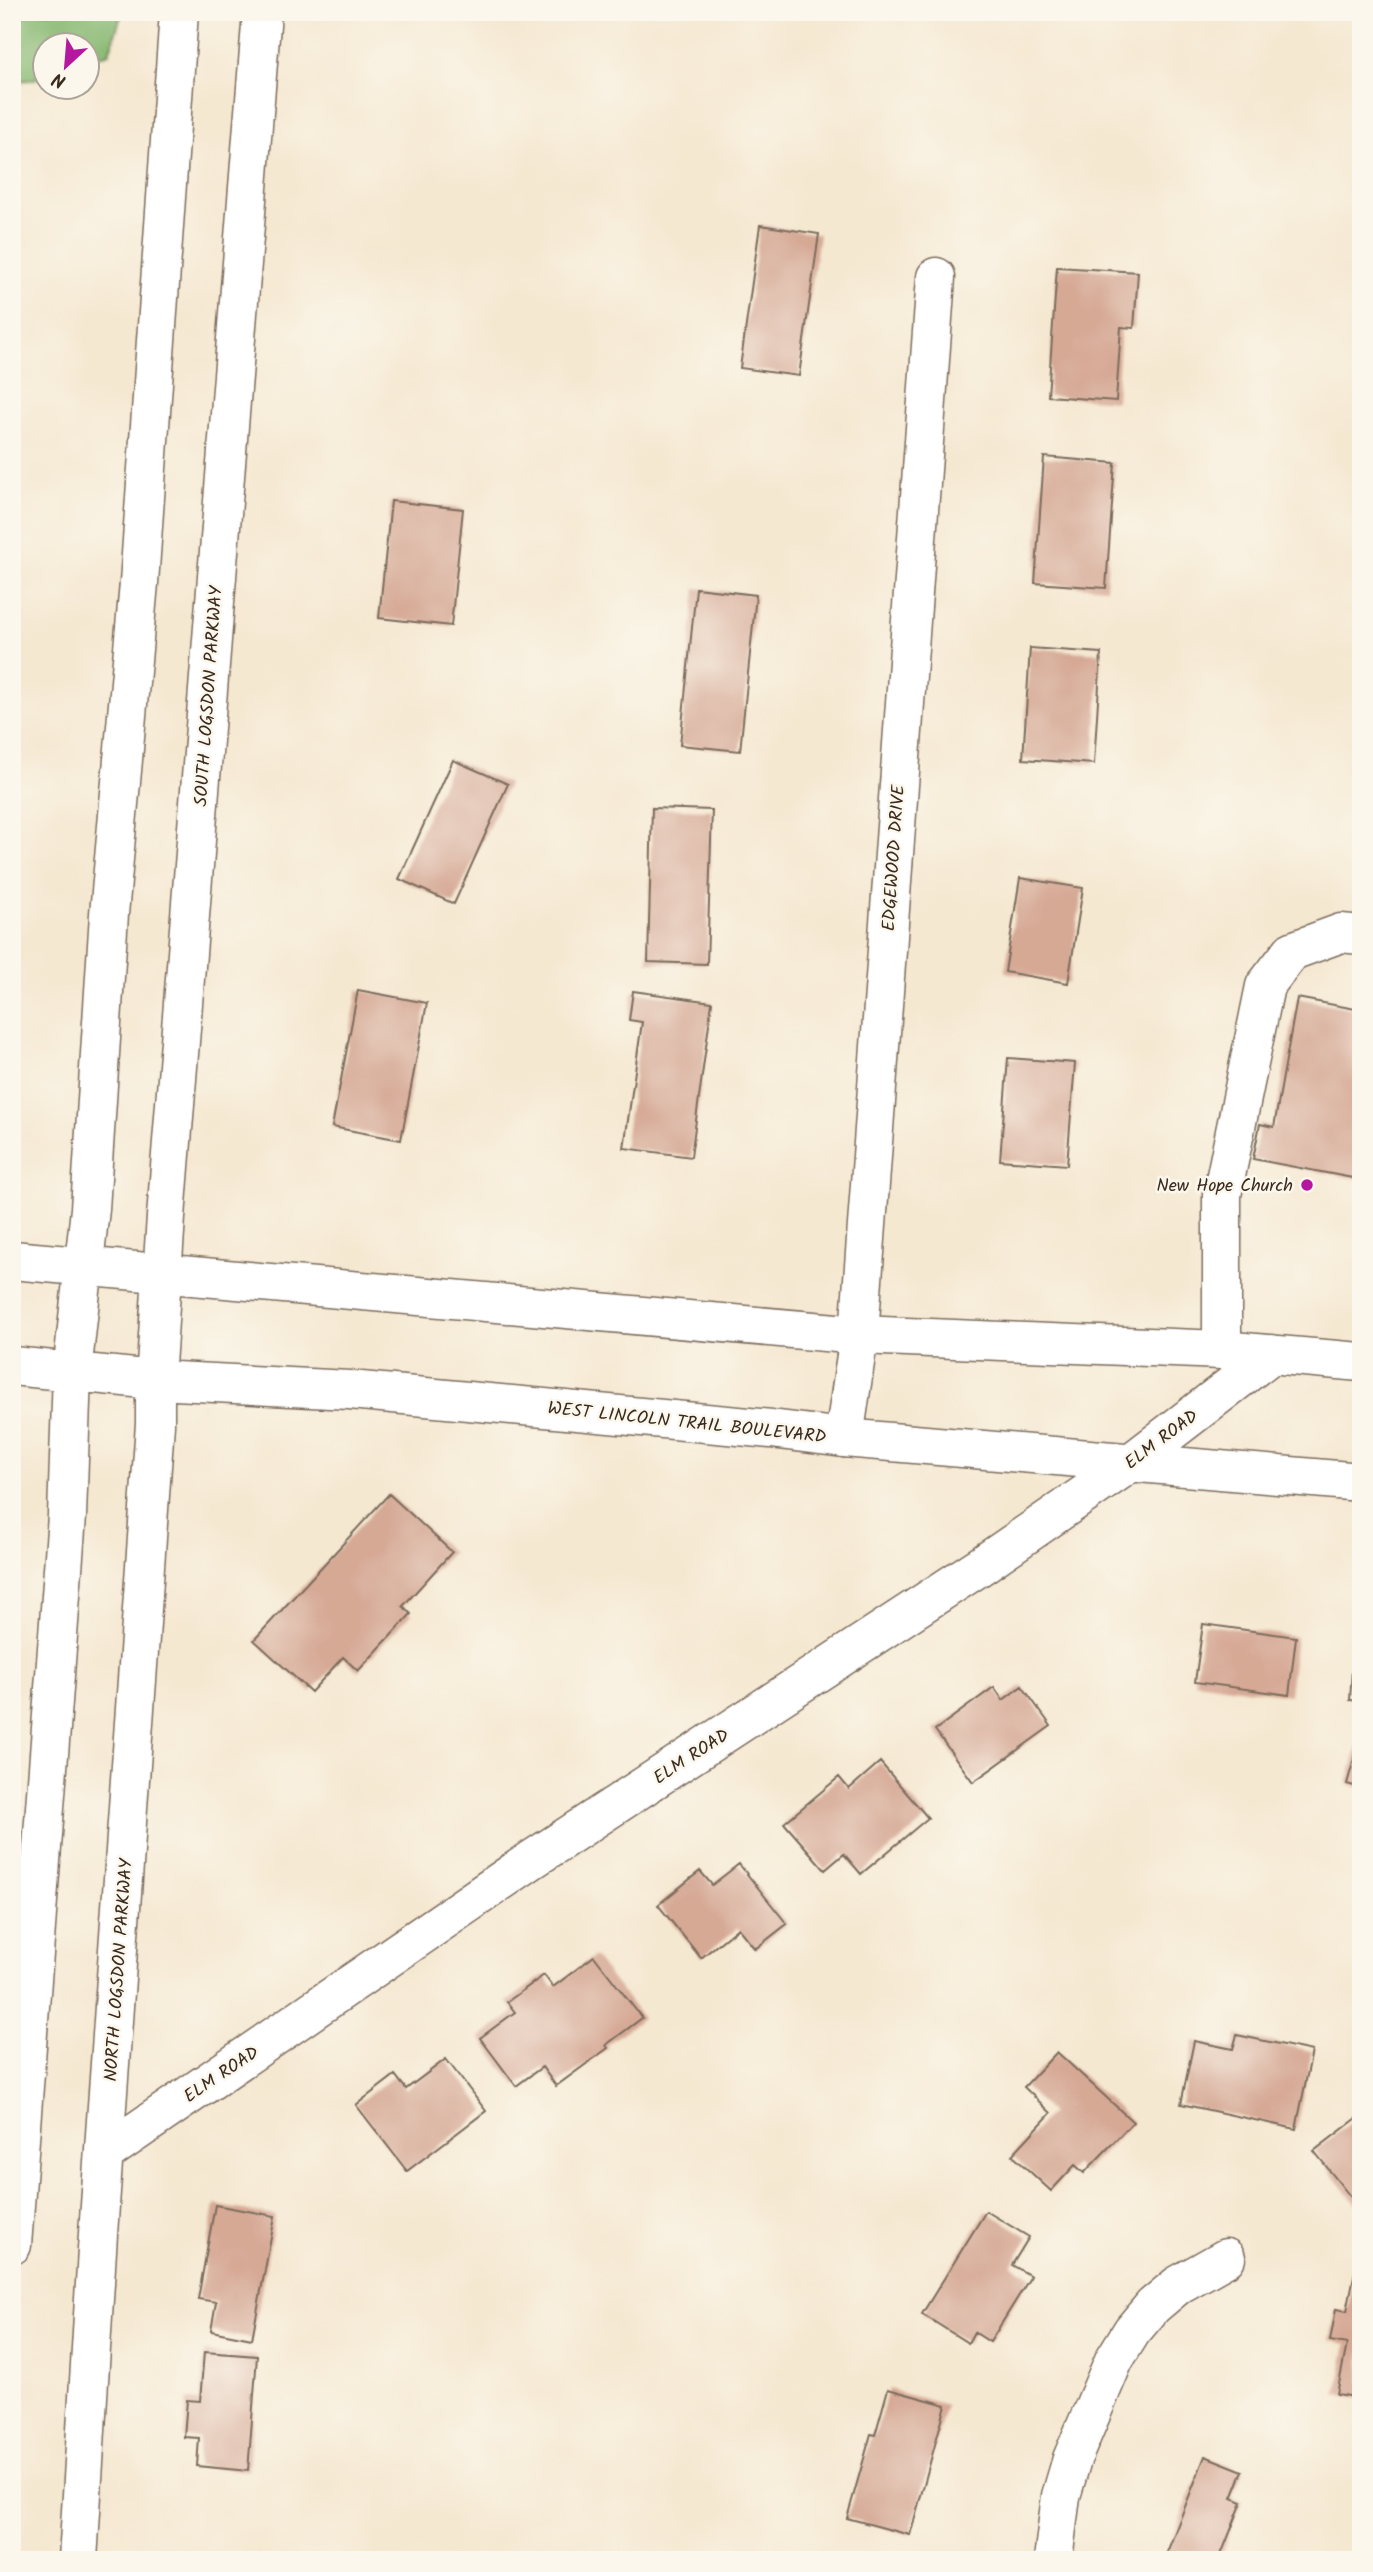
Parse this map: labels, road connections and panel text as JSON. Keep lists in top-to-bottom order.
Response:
{
  "streets": {
    "main road": [
      "SOUTH LOGSDON PARKWAY",
      "EDGEWOOD DRIVE",
      "WEST LINCOLN TRAIL BOULEVARD",
      "ELM ROAD",
      "NORTH LOGSDON PARKWAY"
    ]
  },
  "crossings": [
    ["SOUTH LOGSDON PARKWAY", "WEST LINCOLN TRAIL BOULEVARD"],
    ["SOUTH LOGSDON PARKWAY", "NORTH LOGSDON PARKWAY"],
    ["EDGEWOOD DRIVE", "WEST LINCOLN TRAIL BOULEVARD"],
    ["WEST LINCOLN TRAIL BOULEVARD", "ELM ROAD"],
    ["WEST LINCOLN TRAIL BOULEVARD", "NORTH LOGSDON PARKWAY"],
    ["ELM ROAD", "NORTH LOGSDON PARKWAY"]
  ],
  "places": ["New Hope Church"],
  "north": "bottom left"
}
